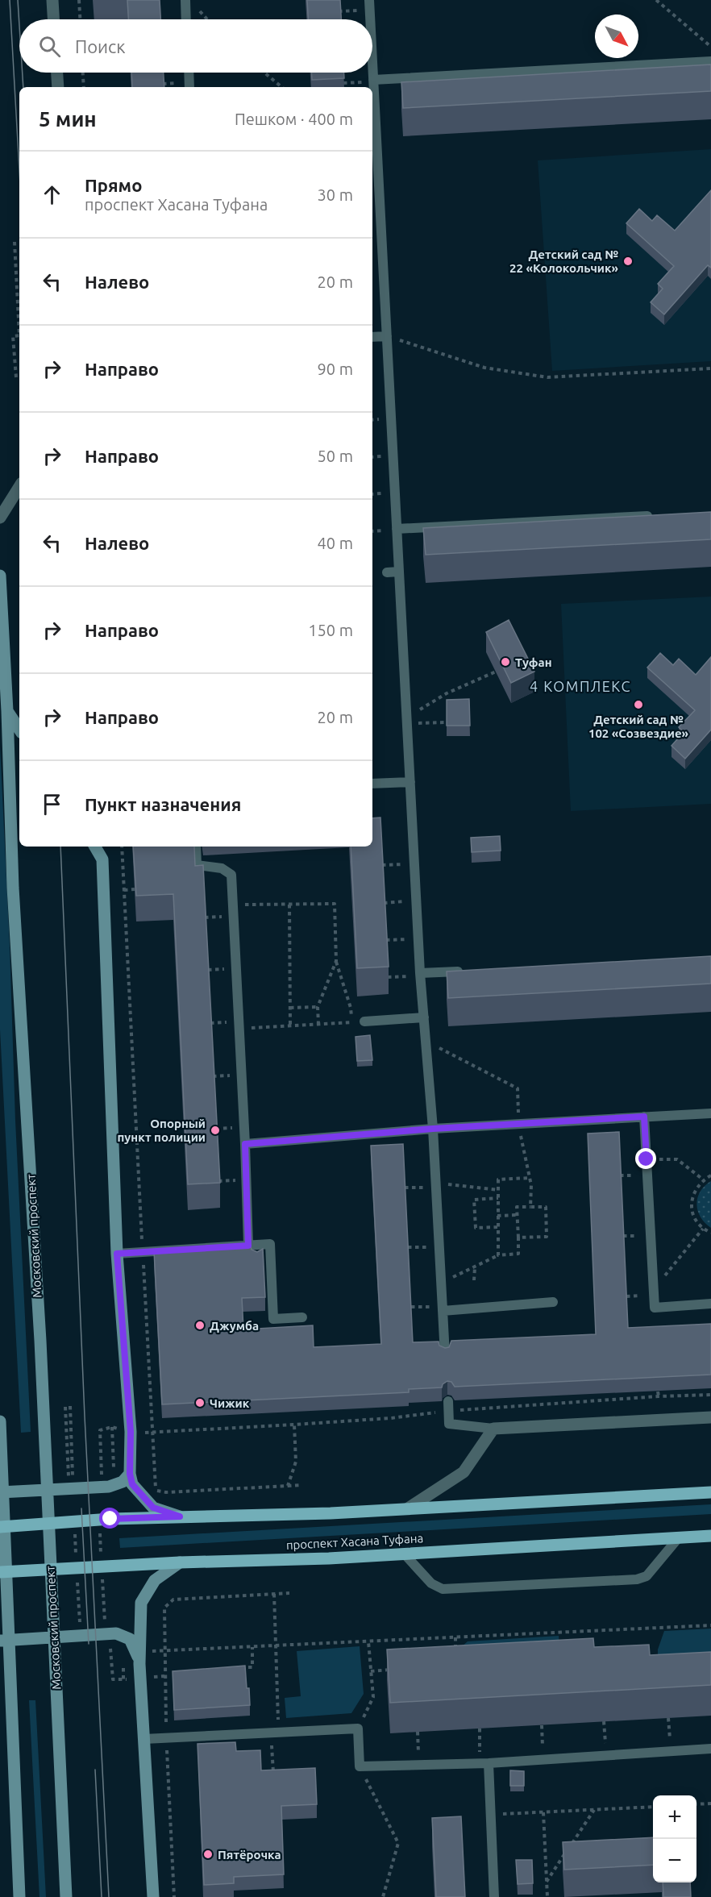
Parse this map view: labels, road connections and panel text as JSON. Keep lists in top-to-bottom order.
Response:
{
  "streets": {
    "main road": ["Московский проспект", "проспект Хасана Туфана"]
  },
  "districts": ["4 КОМПЛЕКС"],
  "places": [
    "Детский сад № 22 «Колокольчик»",
    "Туфан",
    "Детский сад № 102 «Созвездие»",
    "Опорный пункт полиции",
    "Джумба",
    "Чижик",
    "Пятёрочка"
  ],
  "north": "bottom right",
  "page": {
    "search": "Поиск",
    "heading": ["5 мин", "Пешком · 400 m"],
    "list": [
      ["Прямо", "проспект Хасана Туфана", "30 m"],
      ["Налево", "20 m"],
      ["Направо", "90 m"],
      ["Направо", "50 m"],
      ["Налево", "40 m"],
      ["Направо", "150 m"],
      ["Направо", "20 m"],
      "Пункт назначения"
    ],
    "map_buttons": ["+", "−"]
  }
}
